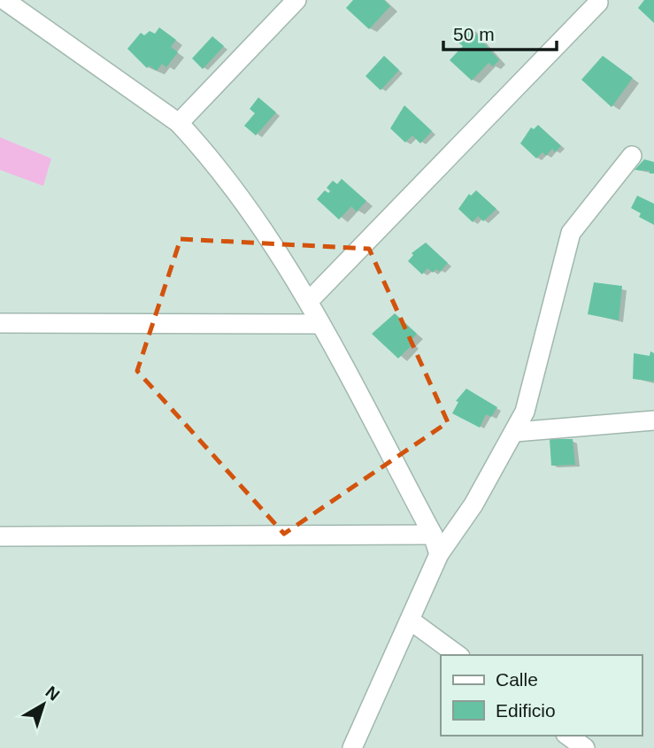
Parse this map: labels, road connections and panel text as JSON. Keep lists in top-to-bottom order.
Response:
{
  "legend": ["Calle", "Edificio"],
  "scale_bar": "50 m",
  "north": "top right"
}
